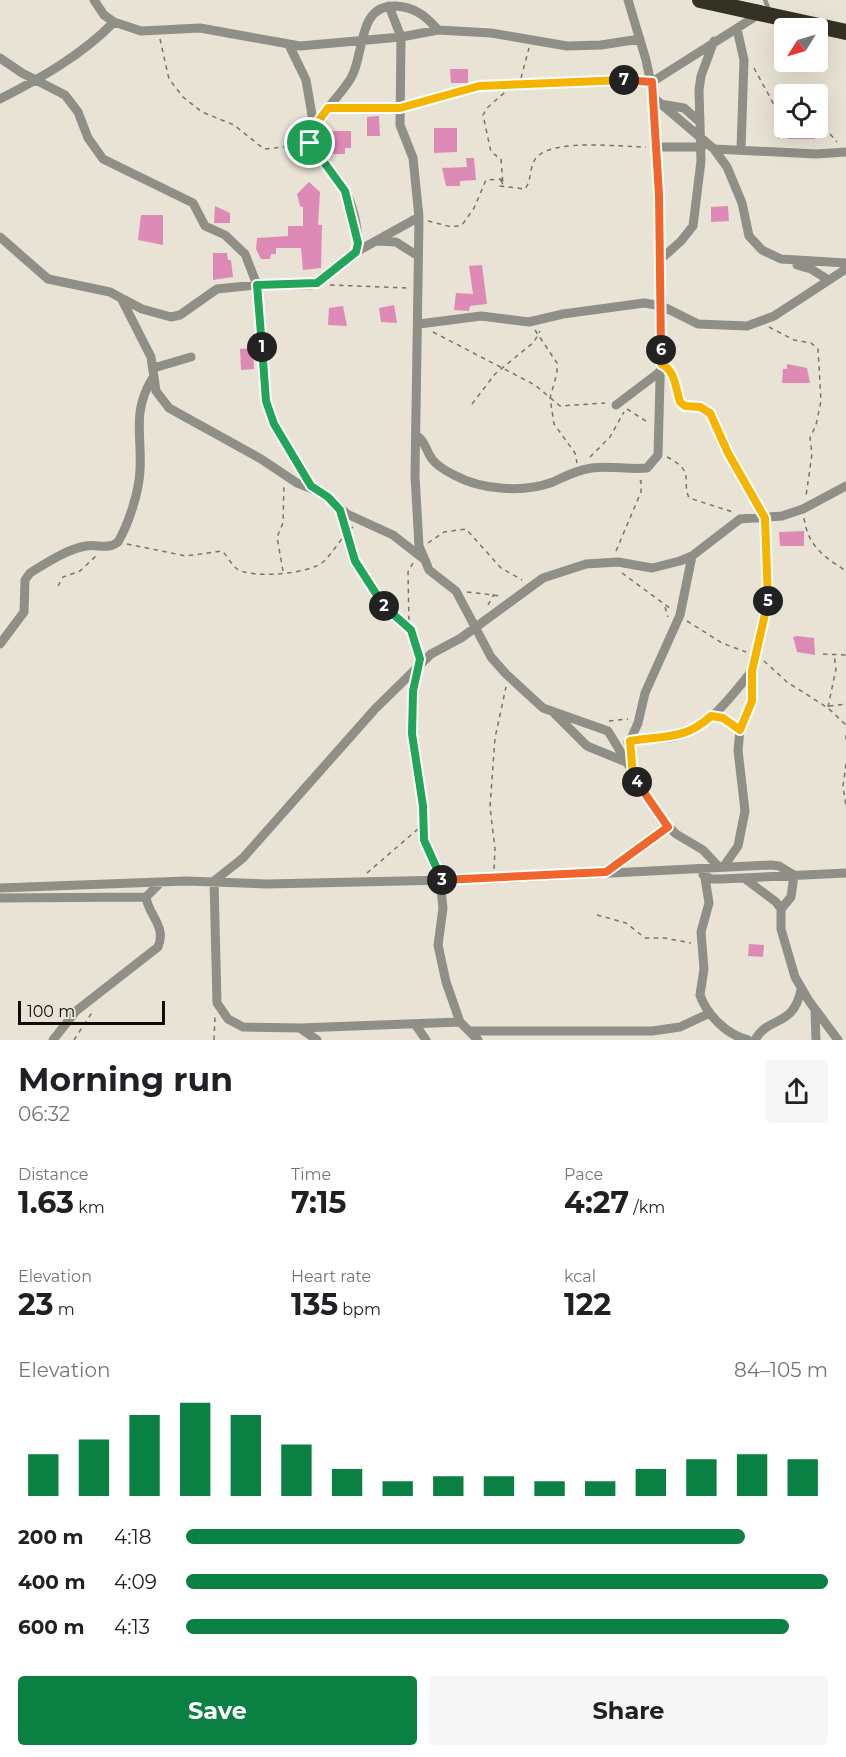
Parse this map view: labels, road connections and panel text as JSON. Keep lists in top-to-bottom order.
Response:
{
  "scale_bar": "100 m",
  "north": "bottom left",
  "page": {
    "pins": [
      "7",
      "1",
      "6",
      "5",
      "2",
      "4",
      "3"
    ],
    "scale": "100 m",
    "heading": ["Morning run", "06:32"],
    "stats": [
      ["Distance", "1.63 km"],
      ["Time", "7:15"],
      ["Pace", "4:27 /km"],
      ["Elevation", "23 m"],
      ["Heart rate", "135 bpm"],
      ["kcal", "122"]
    ],
    "chart": ["Elevation", "84–105 m"],
    "list": [
      {
        "name": "200 m",
        "note": "4:18"
      },
      {
        "name": "400 m",
        "note": "4:09"
      },
      {
        "name": "600 m",
        "note": "4:13"
      }
    ],
    "buttons": ["Save", "Share"]
  }
}
